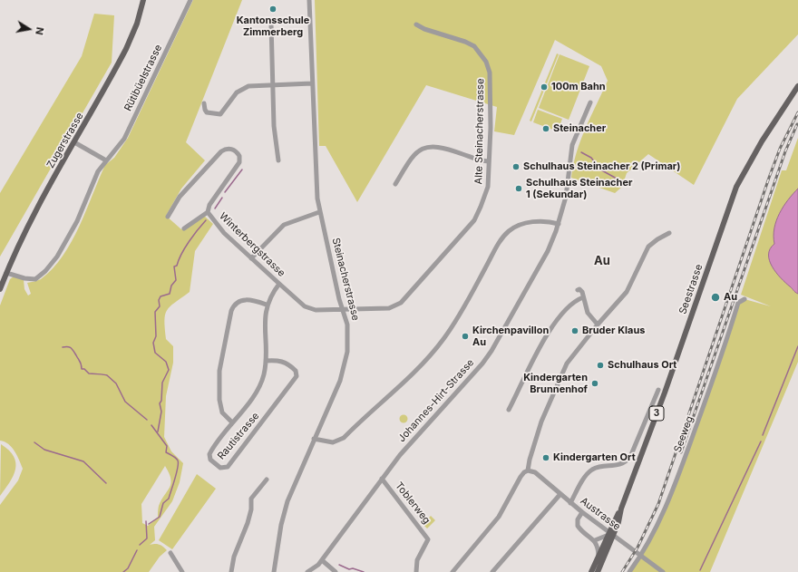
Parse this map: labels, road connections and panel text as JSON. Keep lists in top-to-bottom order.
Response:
{
  "streets": {
    "main road": ["Zugerstrasse", "Seestrasse", "3"],
    "street": [
      "Rütibüelstrasse",
      "Alte Steinacherstrasse",
      "Winterbergstrasse",
      "Steinacherstrasse",
      "Johannes-Hirt-Strasse",
      "Seeweg",
      "Rautistrasse",
      "Toblerweg",
      "Austrasse"
    ]
  },
  "crossings": [
    ["Rütibüelstrasse", "Zugerstrasse"],
    ["Alte Steinacherstrasse", "Winterbergstrasse"],
    ["Alte Steinacherstrasse", "Steinacherstrasse"],
    ["Winterbergstrasse", "Steinacherstrasse"],
    ["Johannes-Hirt-Strasse", "Toblerweg"]
  ],
  "districts": ["Au"],
  "places": [
    "Kantonsschule Zimmerberg",
    "100m Bahn",
    "Steinacher",
    "Schulhaus Steinacher 2 (Primar)",
    "Schulhaus Steinacher 1 (Sekundar)",
    "Au",
    "Bruder Klaus",
    "Kirchenpavillon Au",
    "Schulhaus Ort",
    "Kindergarten Brunnenhof",
    "Kindergarten Ort"
  ],
  "north": "right"
}
